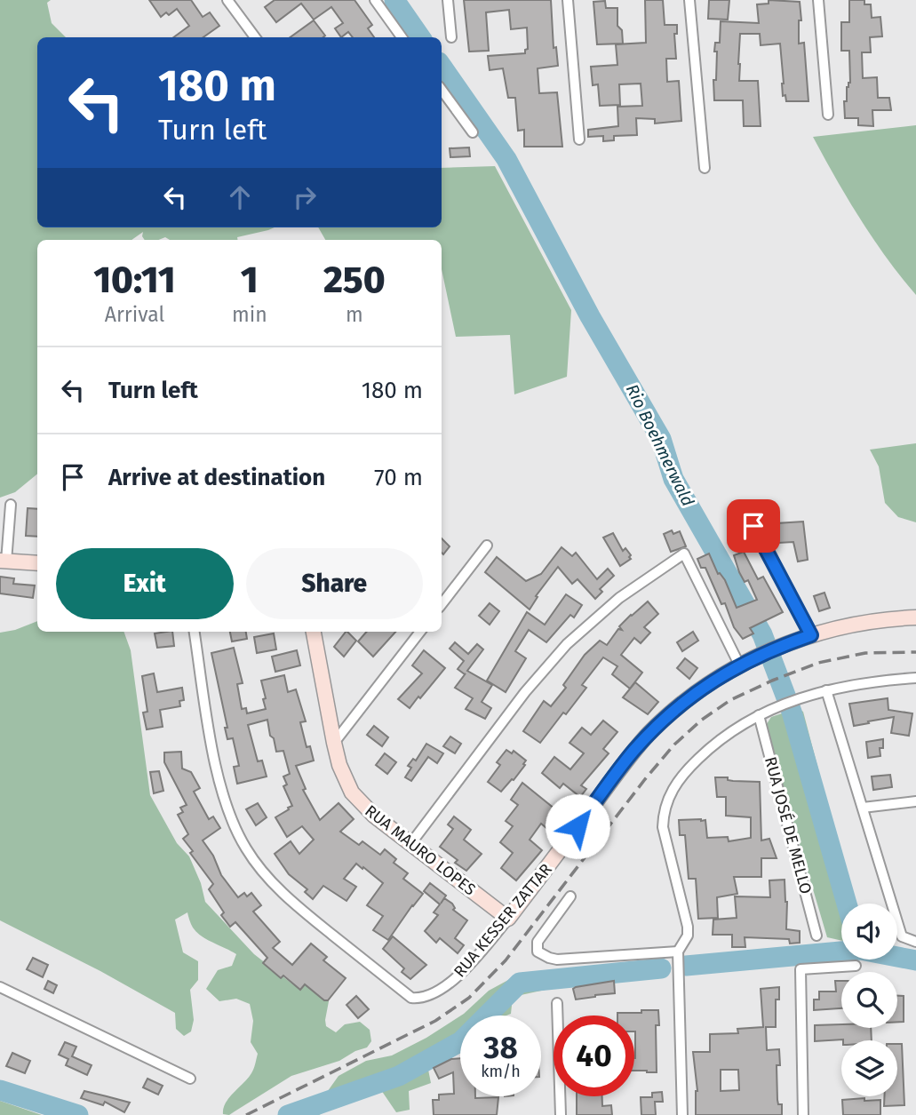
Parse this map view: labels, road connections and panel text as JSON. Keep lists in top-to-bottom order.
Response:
{
  "streets": {
    "street": ["RUA JOSÉ DE MELLO", "RUA MAURO LOPES", "RUA KESSER ZATTAR"]
  },
  "crossings": [
    ["RUA MAURO LOPES", "RUA KESSER ZATTAR"]
  ],
  "water": ["Rio Boehmerwald"],
  "page": {
    "turn": ["180 m", "Turn left"],
    "eta": [
      "10:11",
      "Arrival",
      "1",
      "min",
      "250",
      "m"
    ],
    "list": [
      {
        "name": "Turn left",
        "value": "180 m"
      },
      {
        "name": "Arrive at destination",
        "value": "70 m"
      }
    ],
    "buttons": ["Exit", "Share"],
    "speed": "38 km/h",
    "limit": "40"
  }
}
